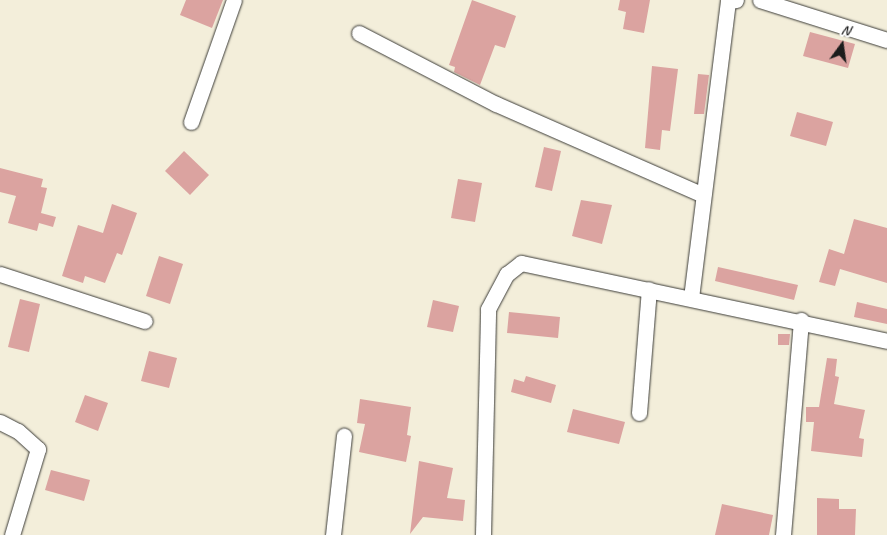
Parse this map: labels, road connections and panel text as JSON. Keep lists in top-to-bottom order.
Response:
{
  "north": "top"
}
